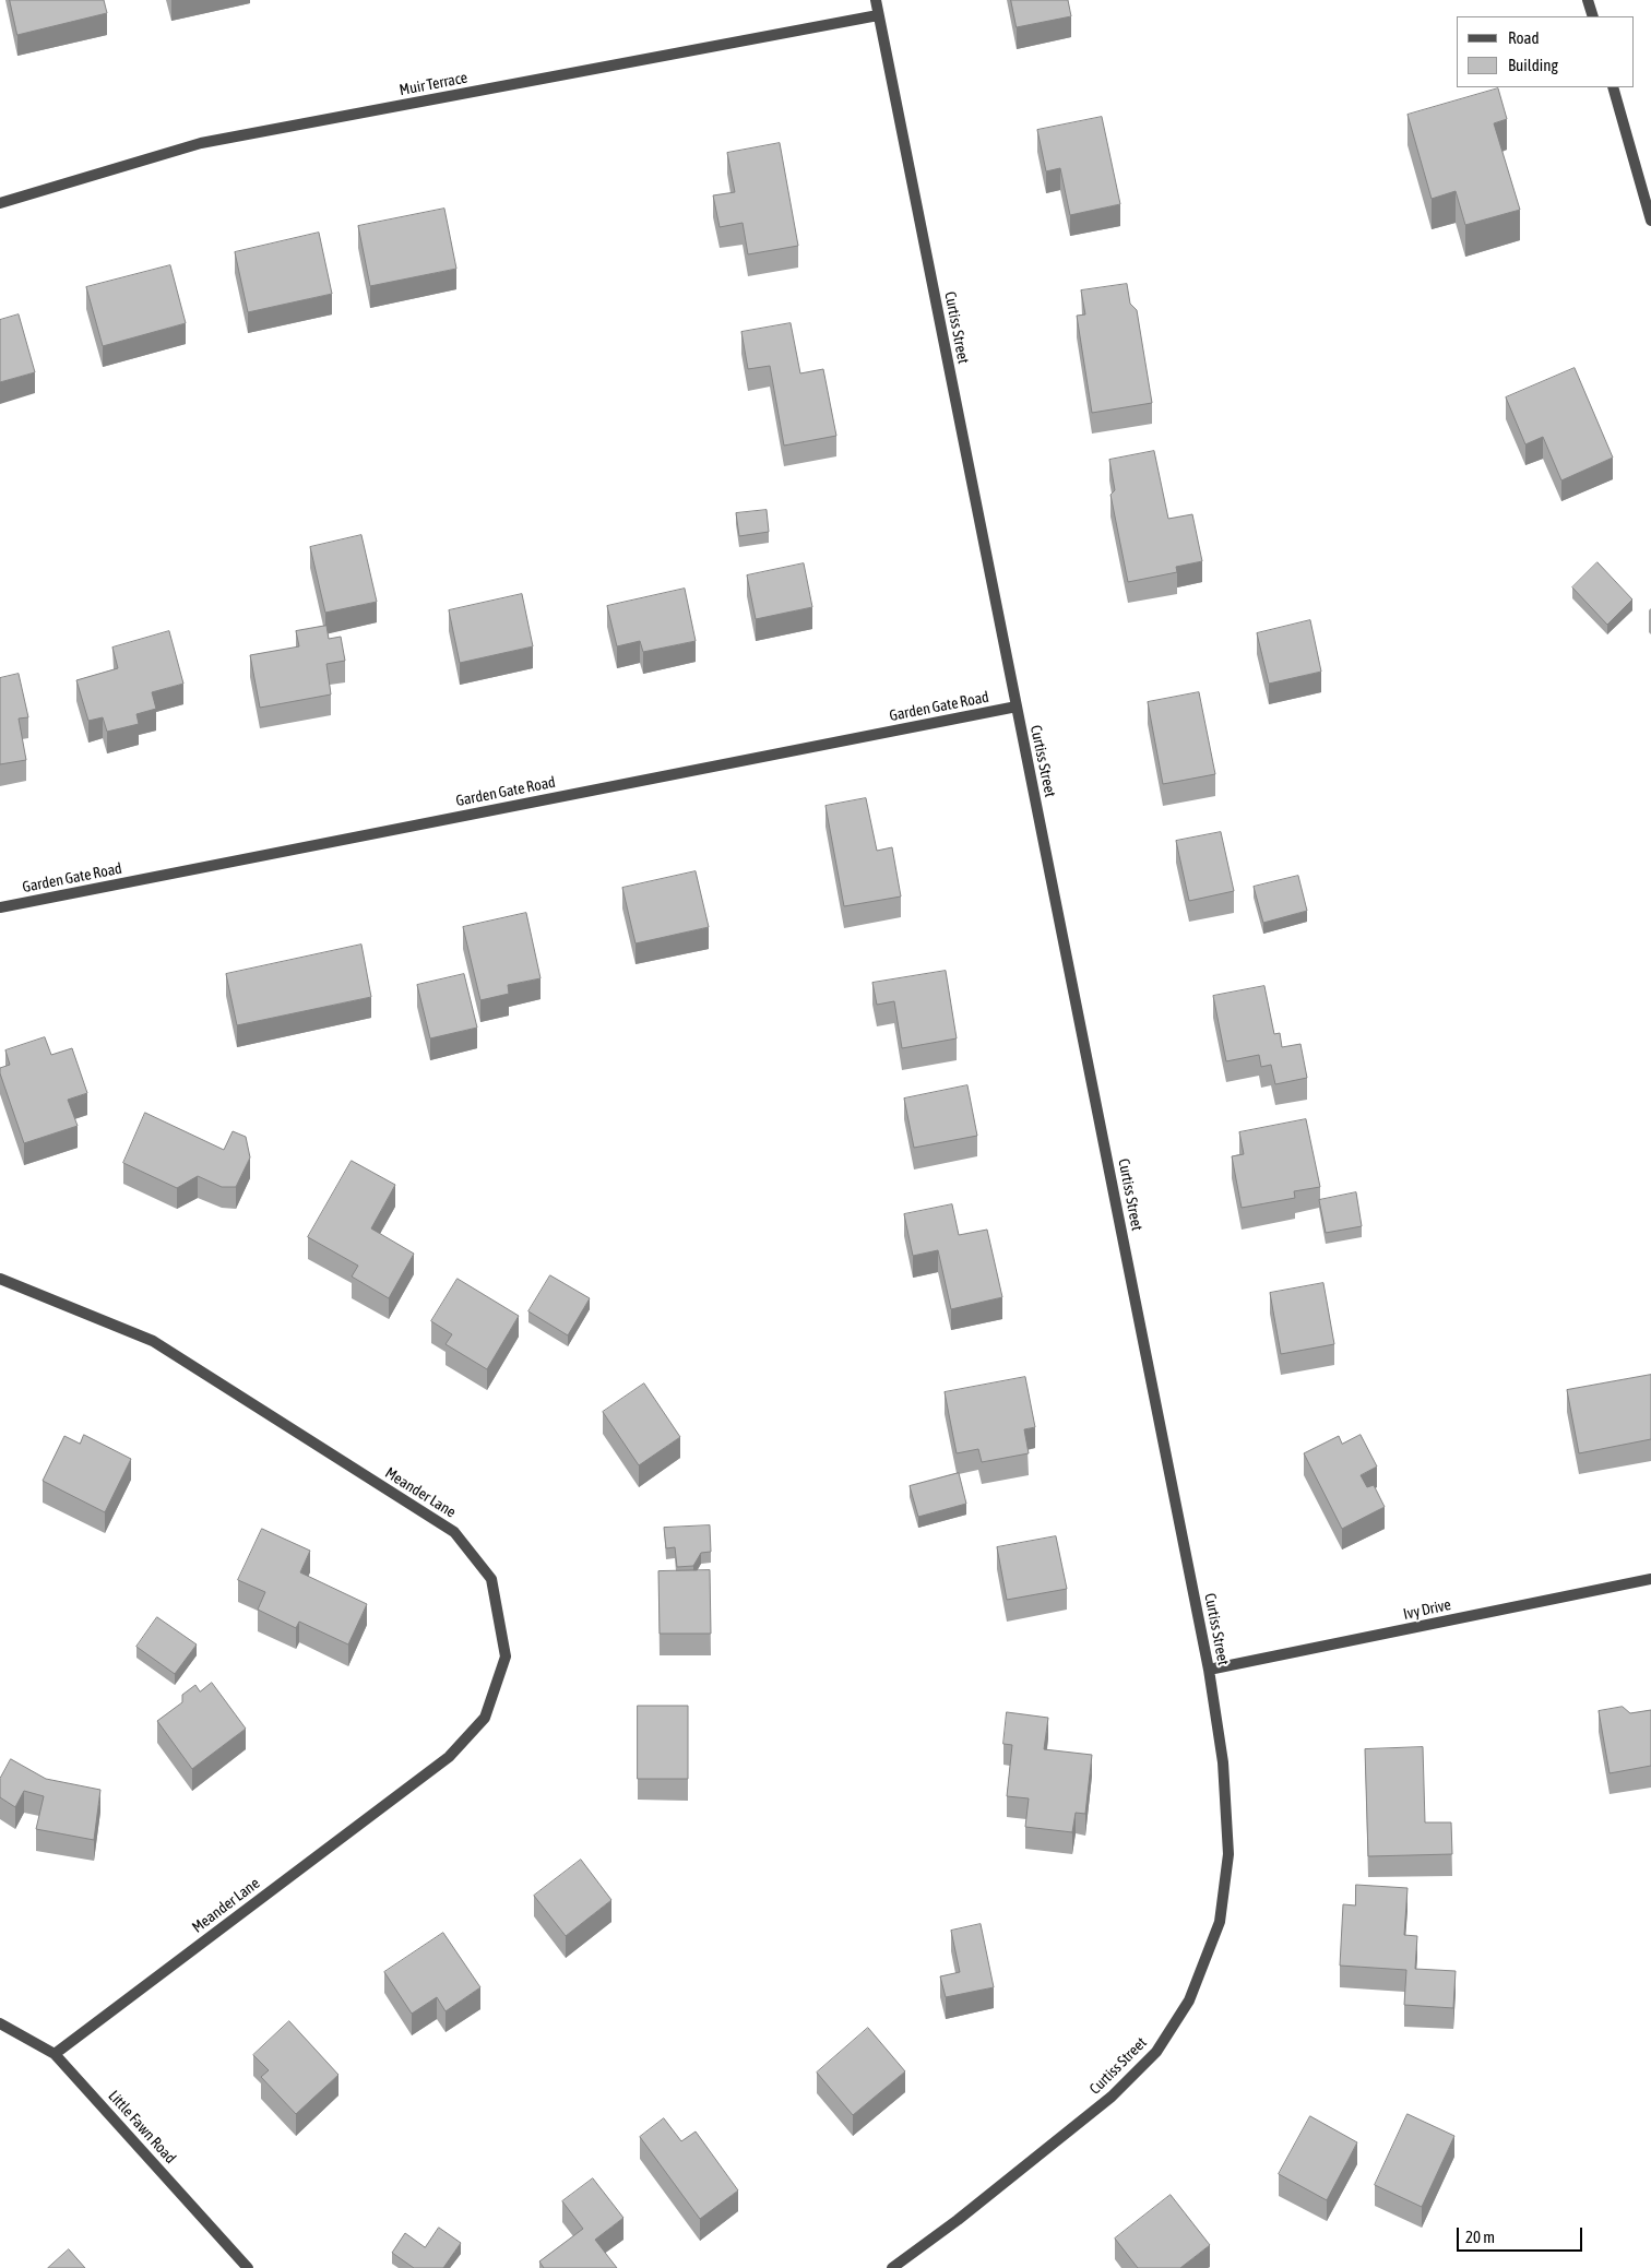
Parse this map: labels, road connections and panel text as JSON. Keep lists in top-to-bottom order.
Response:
{
  "streets": {
    "street": [
      "Muir Terrace",
      "Curtiss Street",
      "Garden Gate Road",
      "Meander Lane",
      "Ivy Drive",
      "Little Fawn Road"
    ]
  },
  "crossings": [
    ["Muir Terrace", "Curtiss Street"],
    ["Curtiss Street", "Garden Gate Road"],
    ["Curtiss Street", "Ivy Drive"],
    ["Meander Lane", "Little Fawn Road"]
  ],
  "legend": ["Road", "Building"],
  "scale_bar": "20 m"
}
